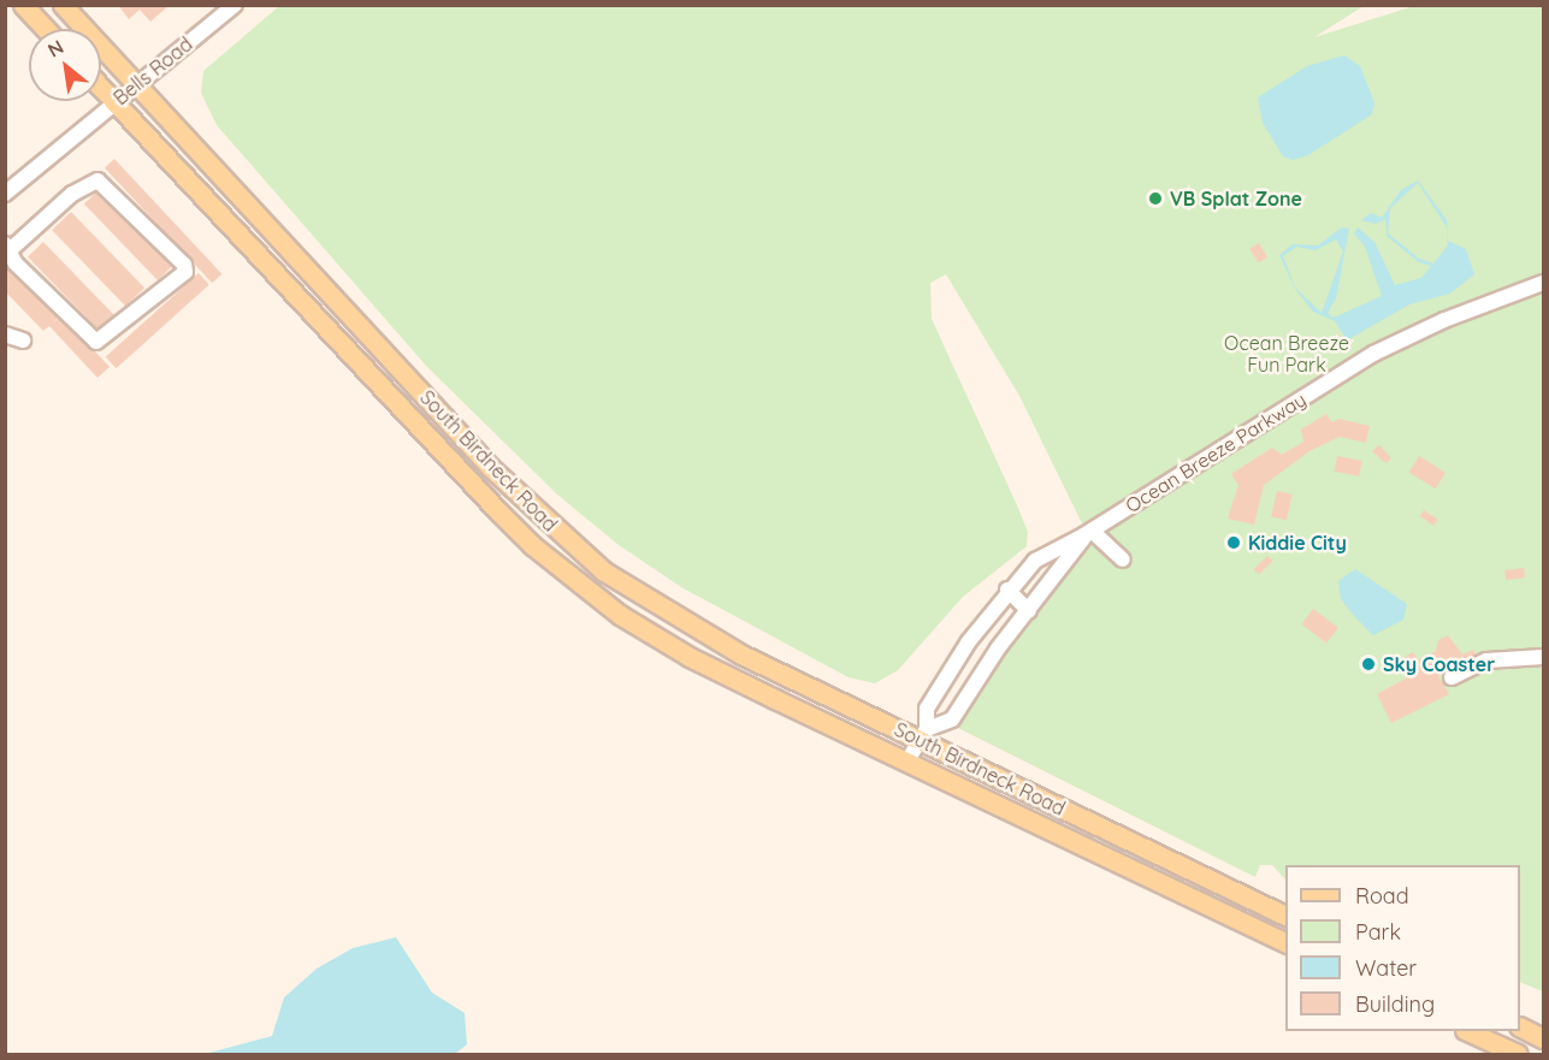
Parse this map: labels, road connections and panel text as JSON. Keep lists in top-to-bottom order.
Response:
{
  "streets": {
    "main road": ["South Birdneck Road"],
    "street": ["Bells Road", "Ocean Breeze Parkway"]
  },
  "crossings": [
    ["Bells Road", "South Birdneck Road"],
    ["Ocean Breeze Parkway", "South Birdneck Road"]
  ],
  "parks": ["Ocean Breeze Fun Park"],
  "places": ["VB Splat Zone", "Kiddie City", "Sky Coaster"],
  "legend": [
    "Road",
    "Park",
    "Water",
    "Building"
  ],
  "north": "top left"
}
